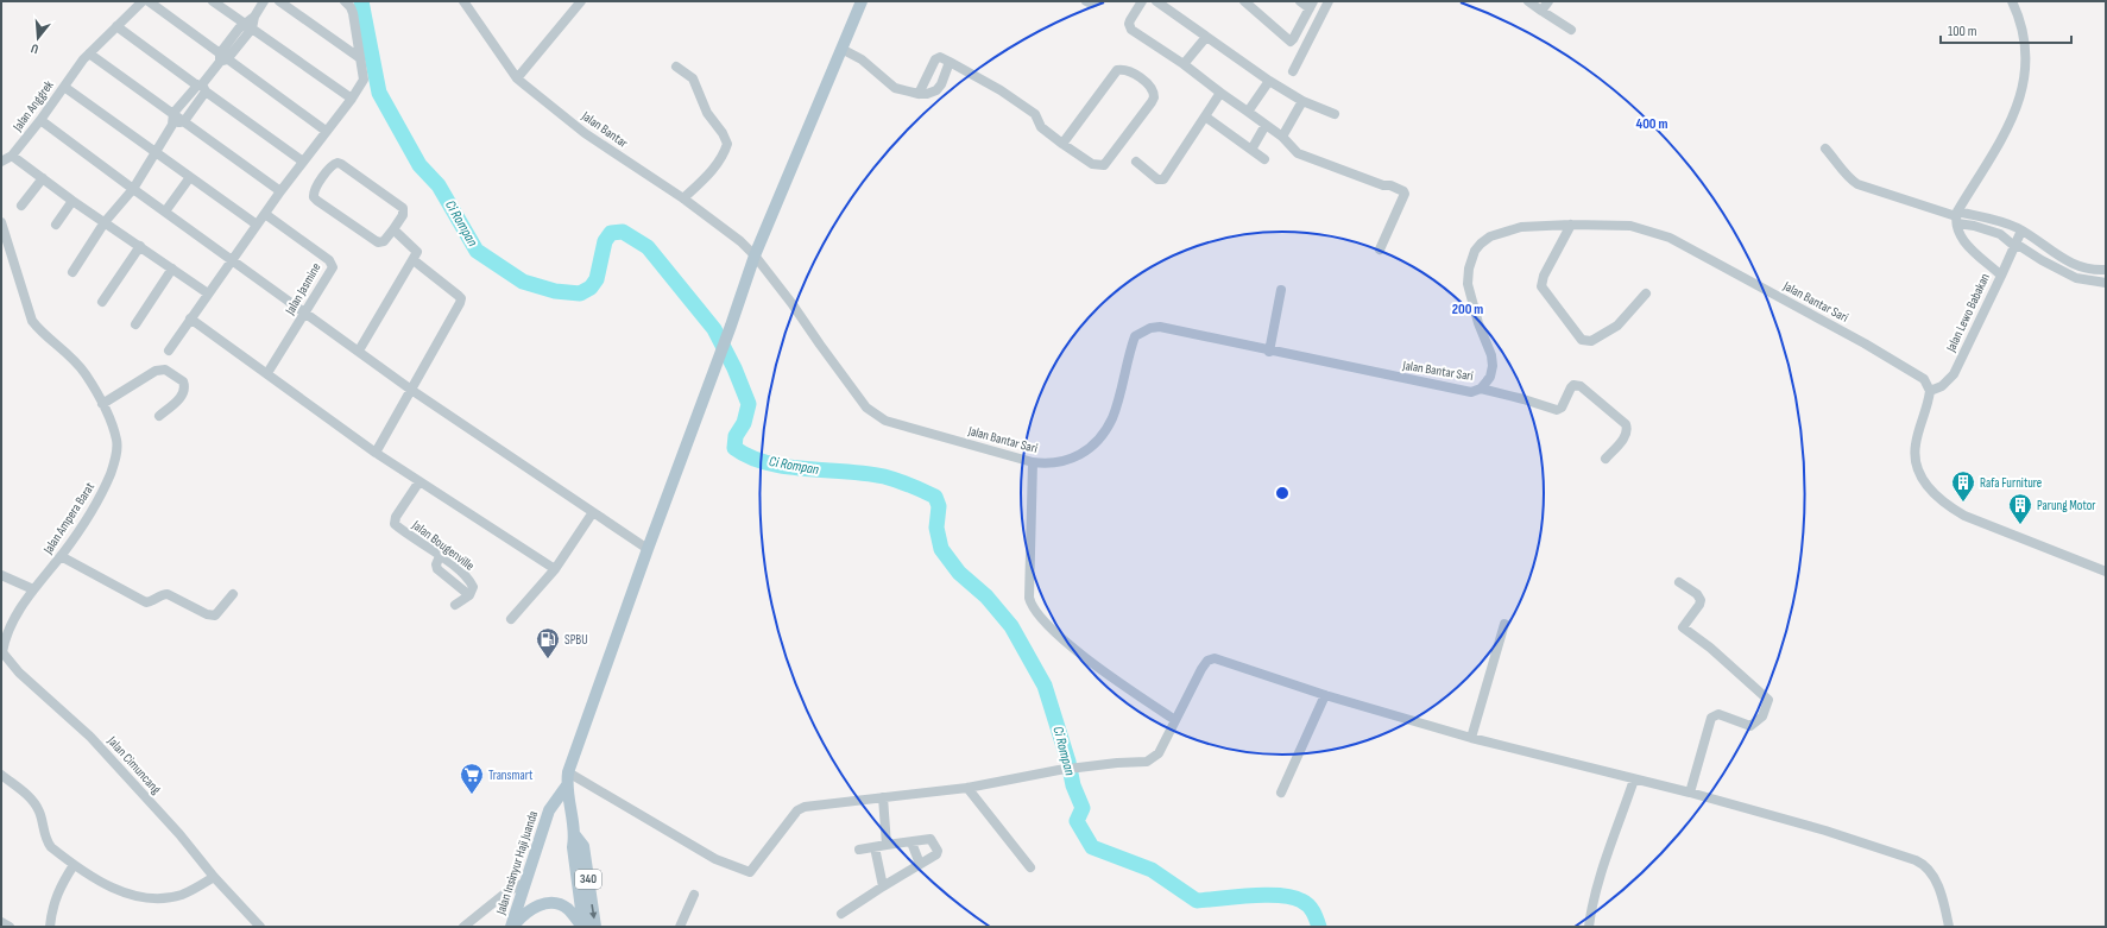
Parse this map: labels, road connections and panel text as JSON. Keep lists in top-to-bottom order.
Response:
{
  "streets": {
    "main road": ["Jalan Insinyur Haji Juanda", "340"],
    "street": [
      "Jalan Anggrek",
      "Jalan Bantar",
      "Jalan Jasmine",
      "Jalan Bantar Sari",
      "Jalan Lewo Babakan",
      "Jalan Ampera Barat",
      "Jalan Bougenville",
      "Jalan Cimuncang"
    ]
  },
  "crossings": [
    ["Jalan Bantar", "Jalan Bantar Sari"],
    ["Jalan Bantar Sari", "Jalan Lewo Babakan"],
    ["Jalan Ampera Barat", "Jalan Cimuncang"]
  ],
  "water": ["Ci Rompan"],
  "places": {
    "building": ["Rafa Furniture", "Parung Motor"],
    "fuel station": ["SPBU"],
    "supermarket": ["Transmart"]
  },
  "scale_bar": "100 m",
  "north": "bottom",
  "rings": ["400 m", "200 m"]
}
